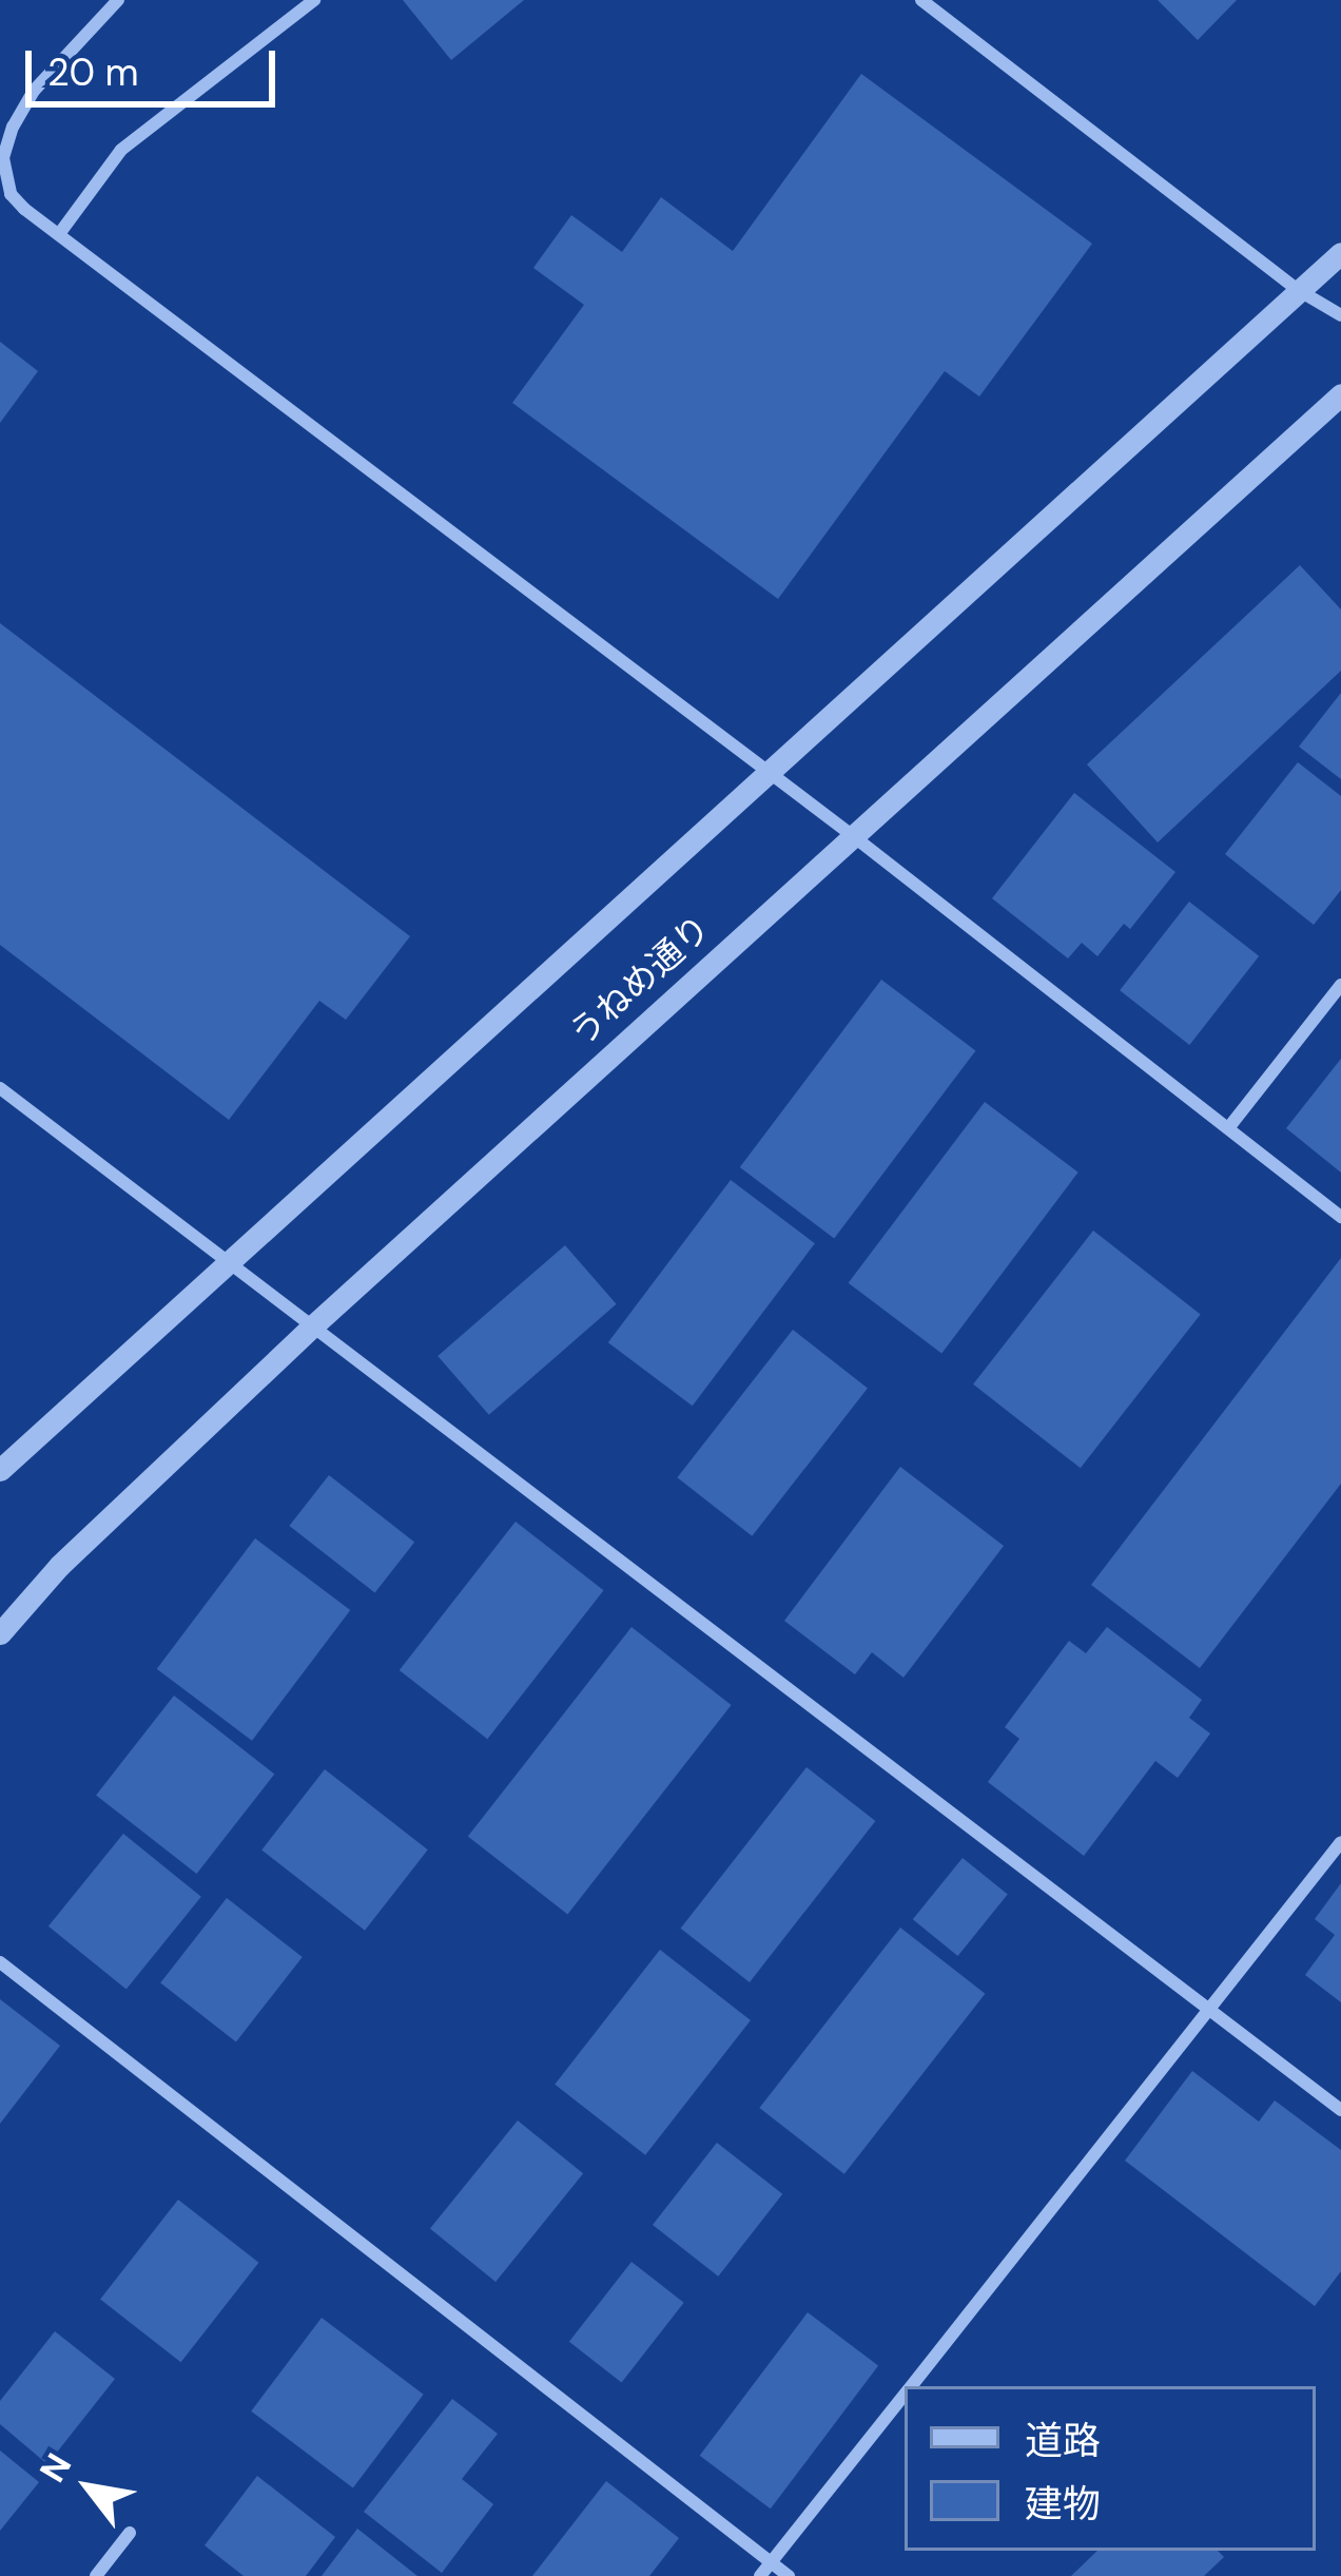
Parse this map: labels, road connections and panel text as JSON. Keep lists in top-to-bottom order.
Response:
{
  "streets": {
    "street": ["うねめ通り"]
  },
  "legend": ["道路", "建物"],
  "scale_bar": "20 m",
  "north": "top left"
}
